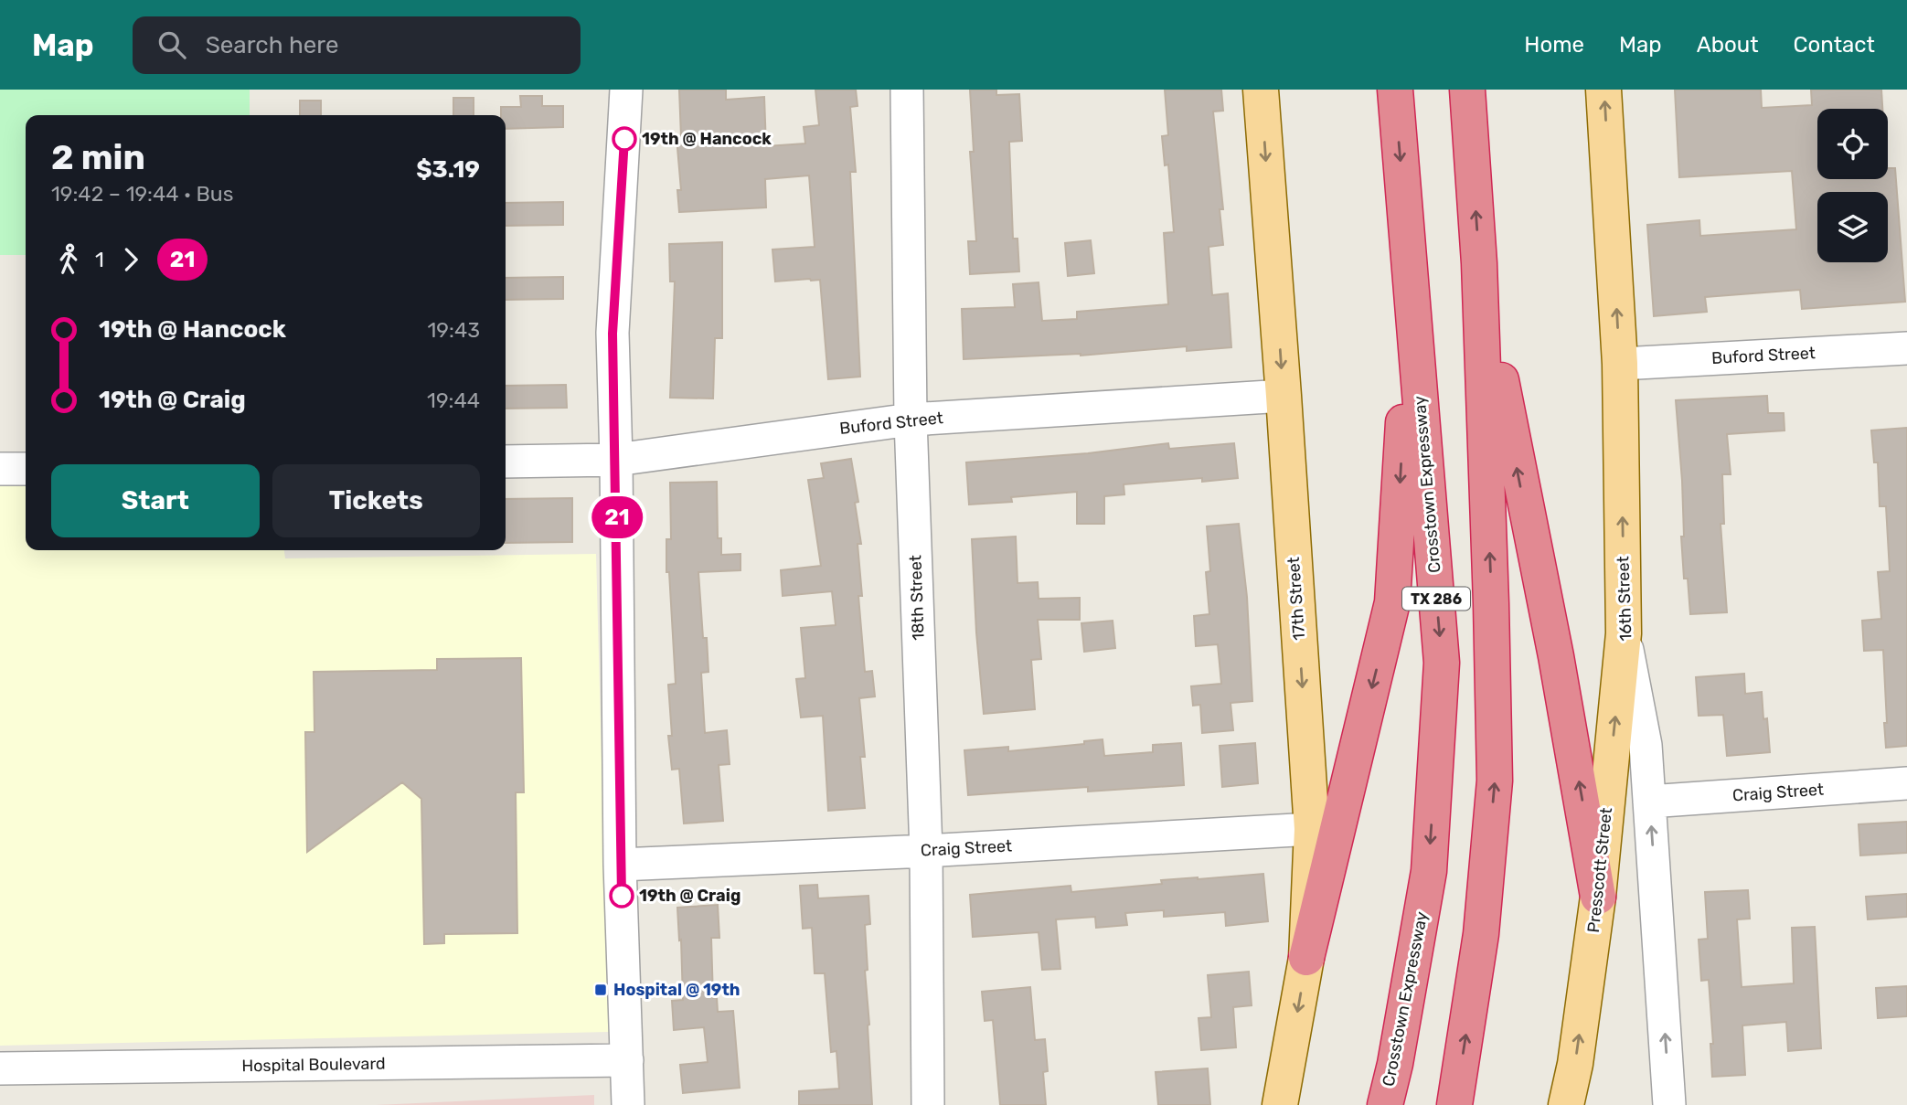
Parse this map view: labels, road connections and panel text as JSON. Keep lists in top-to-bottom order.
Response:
{
  "streets": {
    "highway": ["Crosstown Expressway", "TX 286"],
    "main road": ["17th Street", "16th Street", "Presscott Street"],
    "street": [
      "Buford Street",
      "18th Street",
      "Craig Street",
      "Hospital Boulevard"
    ]
  },
  "crossings": [
    ["Buford Street", "18th Street"],
    ["Buford Street", "17th Street"],
    ["Buford Street", "16th Street"],
    ["18th Street", "Craig Street"],
    ["17th Street", "Craig Street"],
    ["16th Street", "Craig Street"],
    ["16th Street", "Presscott Street"]
  ],
  "one_way": ["17th Street", "16th Street", "Presscott Street"],
  "places": {
    "other": ["19th @ Hancock", "19th @ Craig"],
    "transit": ["Hospital @ 19th"]
  },
  "lines": ["bus line 21"],
  "page": {
    "header": "Map",
    "search": "Search here",
    "nav": [
      "Home",
      "Map",
      "About",
      "Contact"
    ],
    "on_map": "21",
    "heading": ["2 min", "19:42 – 19:44 · Bus", "$3.19"],
    "legs": ["1", "21"],
    "list": [
      {
        "name": "19th @ Hancock",
        "value": "19:43"
      },
      {
        "name": "19th @ Craig",
        "value": "19:44"
      }
    ],
    "buttons": ["Start", "Tickets"]
  }
}
